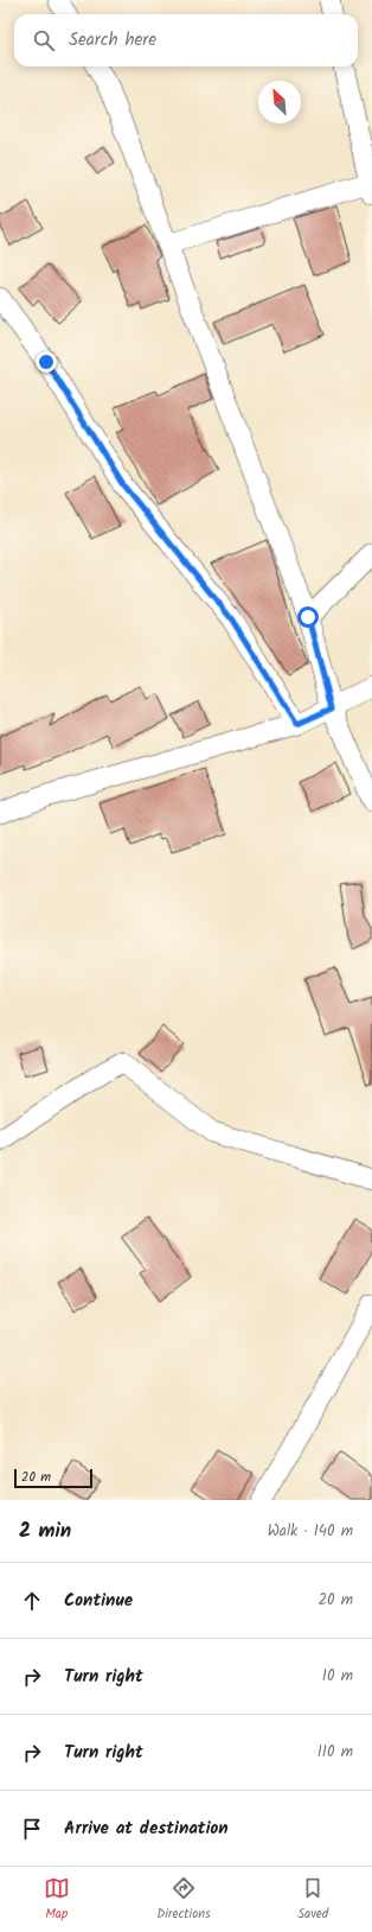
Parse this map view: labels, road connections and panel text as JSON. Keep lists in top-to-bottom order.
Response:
{
  "scale_bar": "20 m",
  "north": "top left",
  "page": {
    "search": "Search here",
    "scale": "20 m",
    "heading": ["2 min", "Walk · 140 m"],
    "list": [
      ["Continue", "20 m"],
      ["Turn right", "10 m"],
      ["Turn right", "110 m"],
      "Arrive at destination"
    ],
    "nav": ["Map", "Directions", "Saved"]
  }
}
